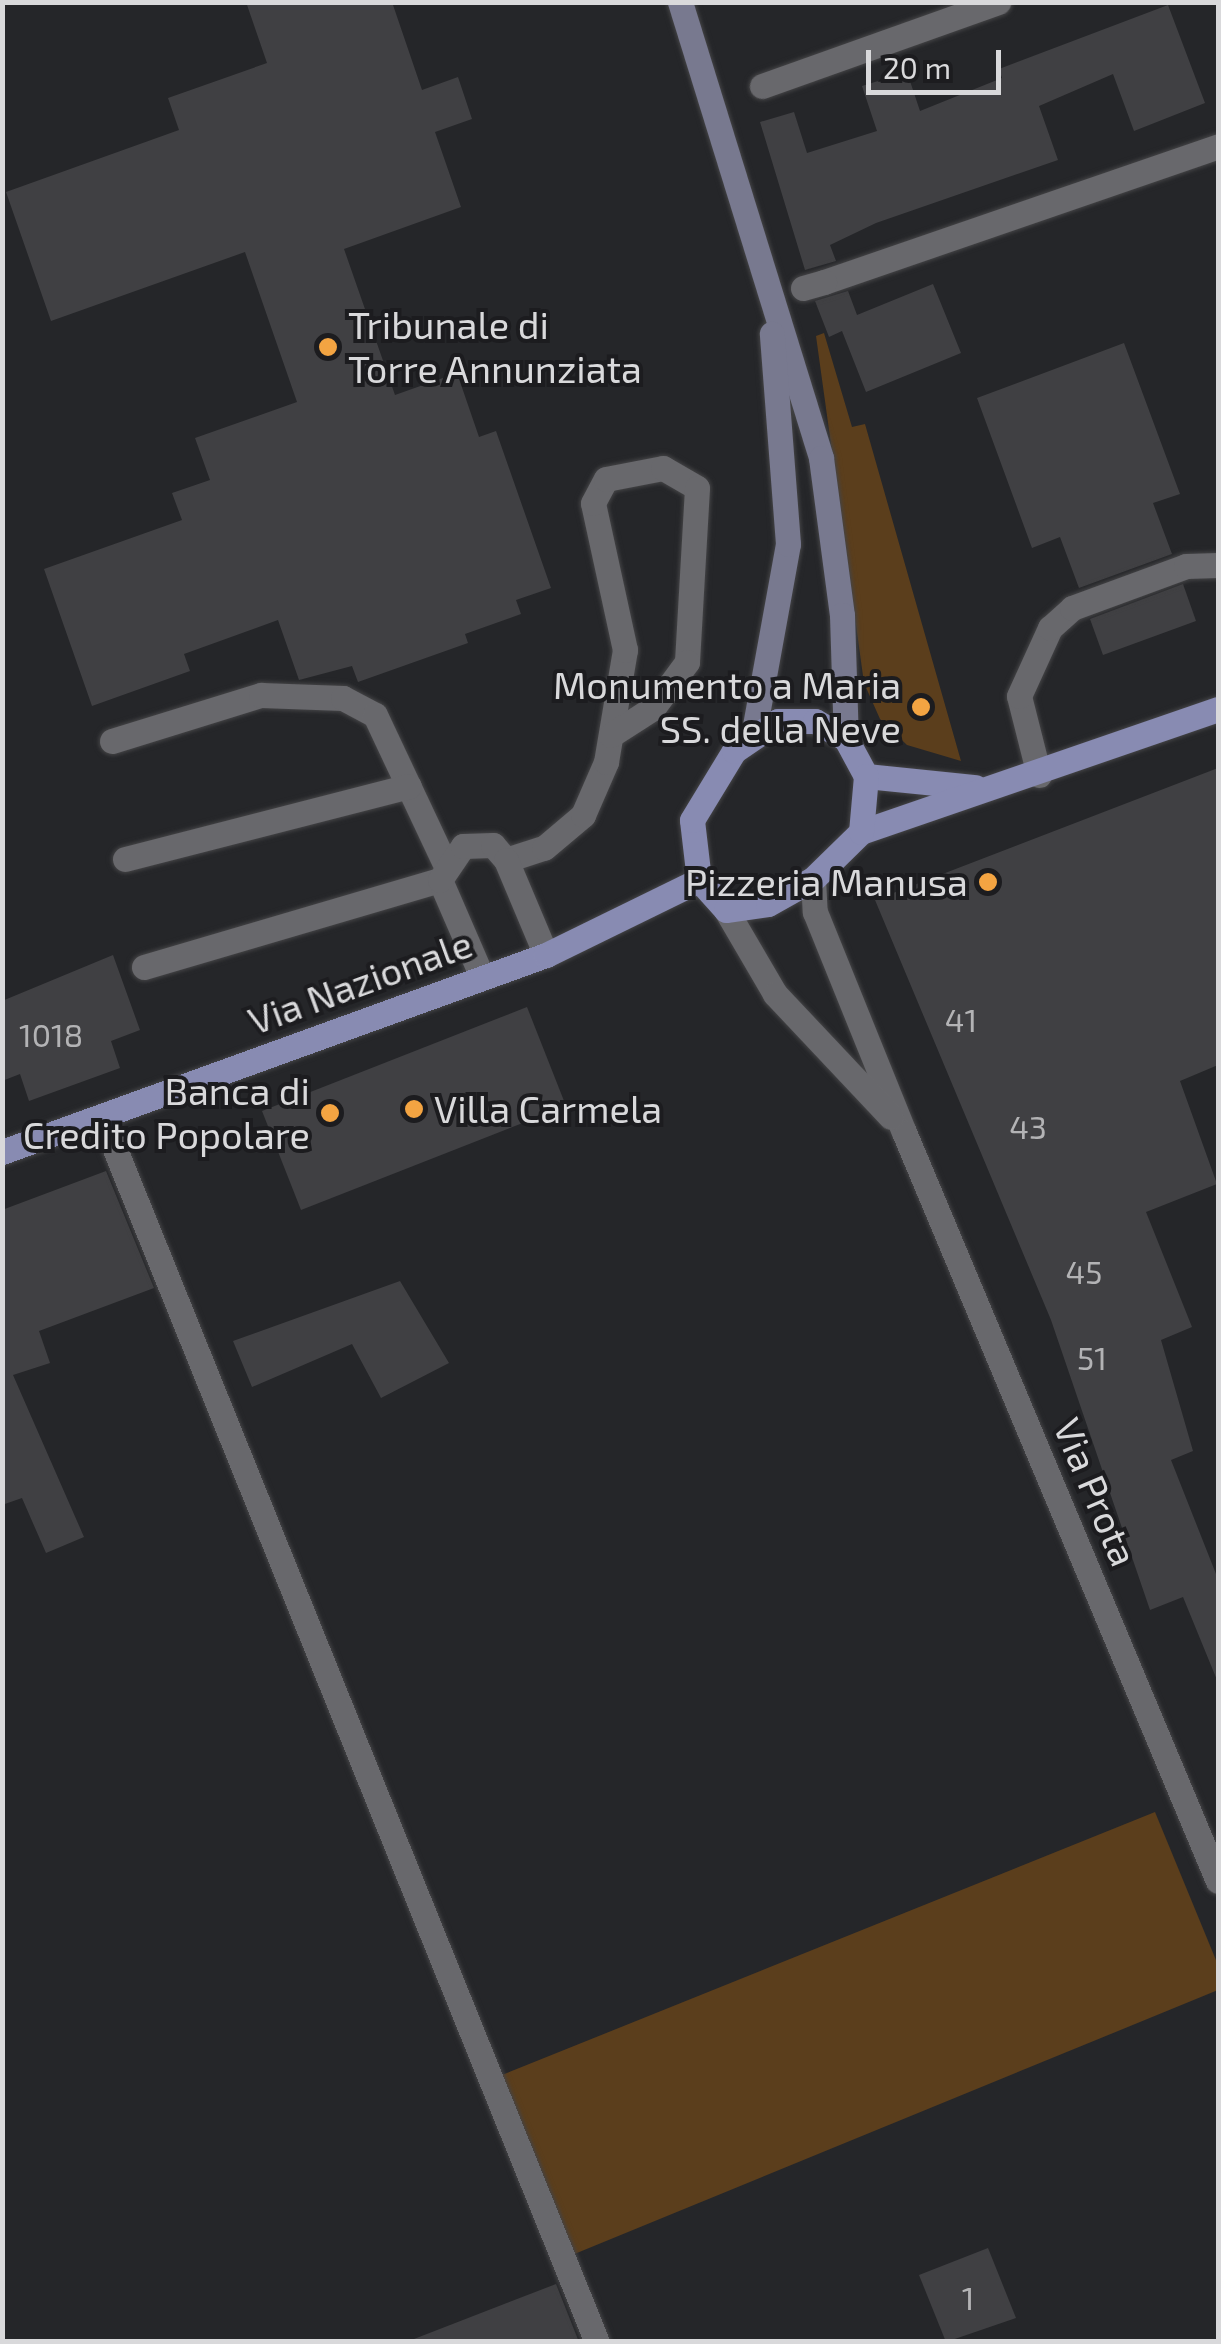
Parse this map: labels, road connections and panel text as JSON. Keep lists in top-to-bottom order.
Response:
{
  "streets": {
    "main road": ["Via Nazionale"],
    "street": ["Via Prota"]
  },
  "crossings": [
    ["Via Nazionale", "Via Prota"]
  ],
  "places": [
    "Tribunale di Torre Annunziata",
    "Monumento a Maria SS. della Neve",
    "Pizzeria Manusa",
    "Villa Carmela",
    "Banca di Credito Popolare"
  ],
  "house_numbers": [
    "41",
    "1018",
    "43",
    "45",
    "51",
    "1"
  ],
  "scale_bar": "20 m"
}
